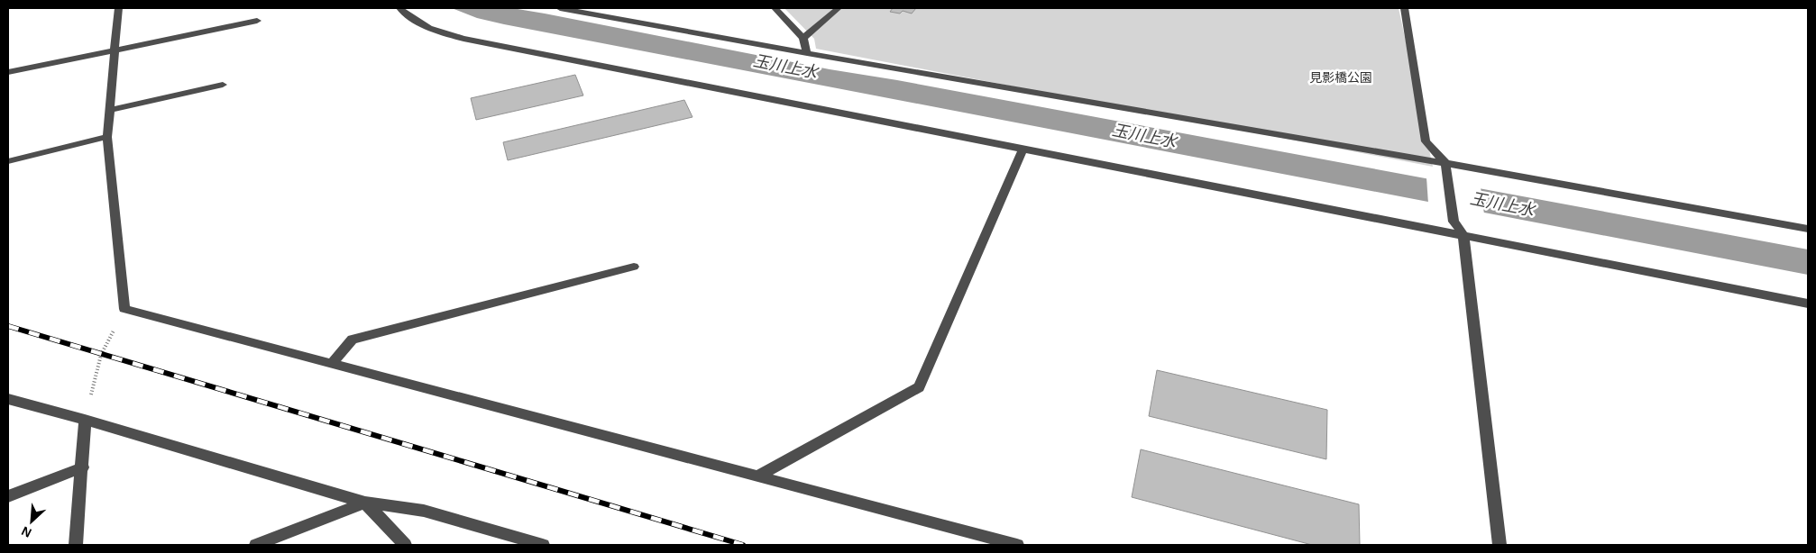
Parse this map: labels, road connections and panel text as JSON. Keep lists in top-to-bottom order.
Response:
{
  "water": ["玉川上水"],
  "parks": ["見影橋公園"],
  "north": "bottom left"
}
